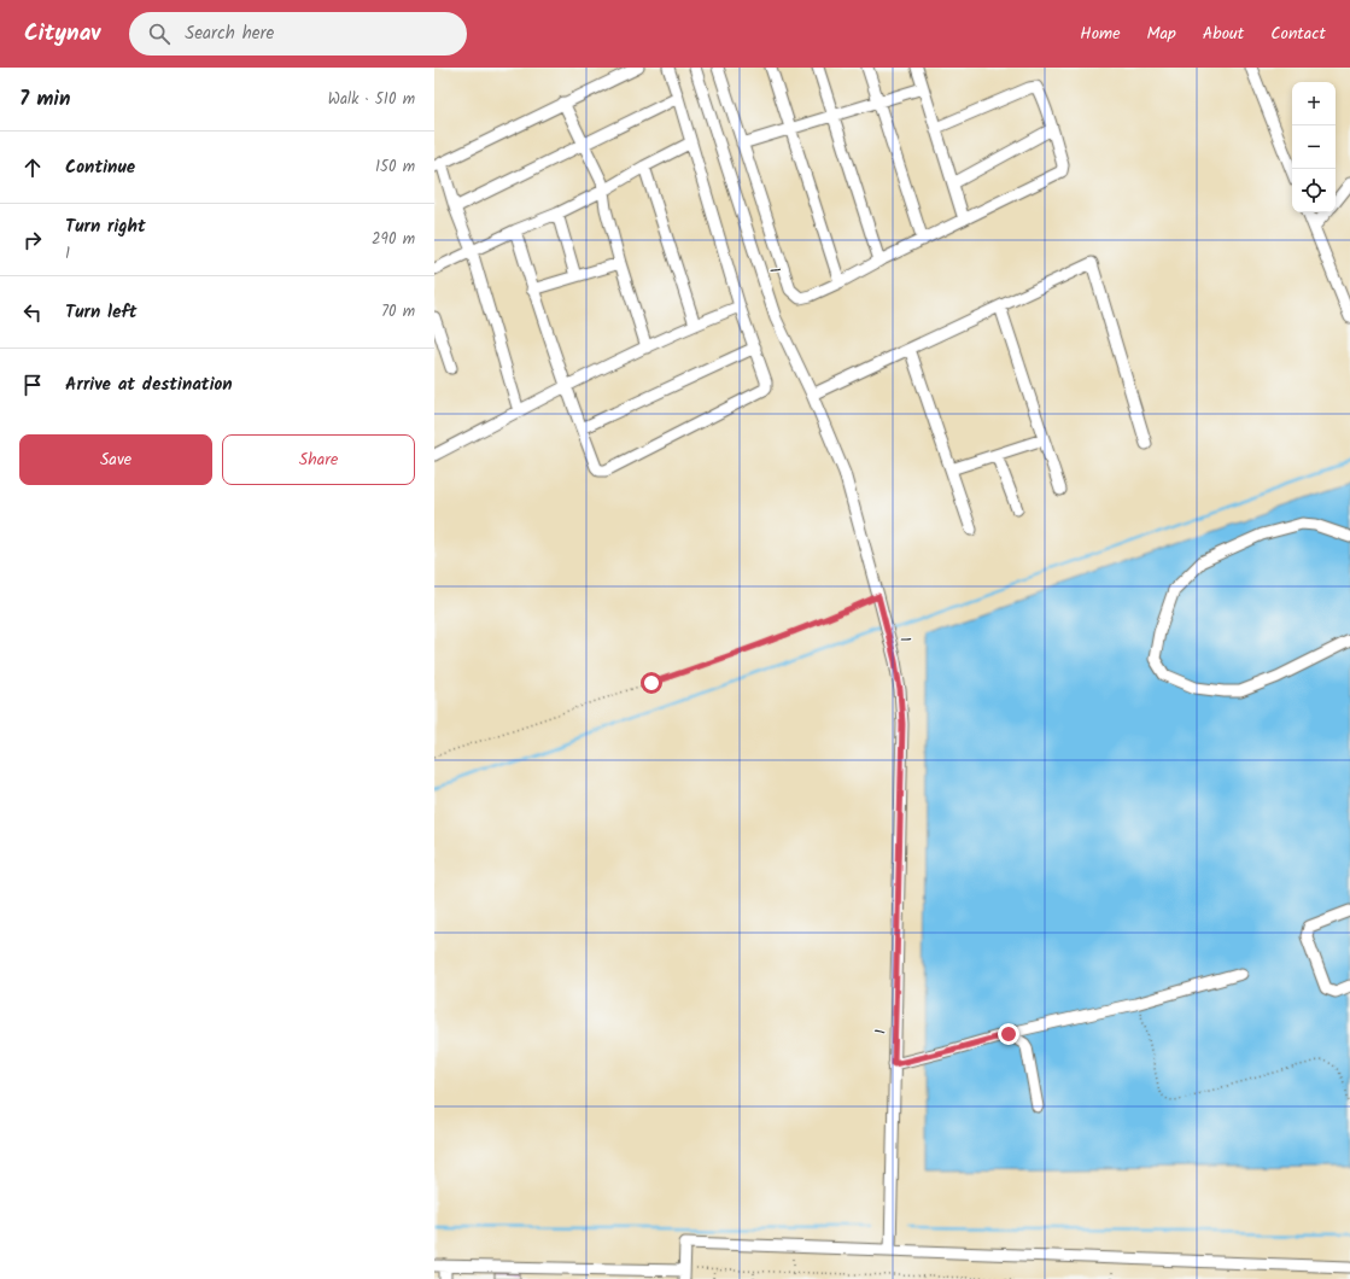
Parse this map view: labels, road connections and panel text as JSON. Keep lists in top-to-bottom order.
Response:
{
  "streets": {
    "street": ["1"]
  },
  "page": {
    "header": "Citynav",
    "search": "Search here",
    "nav": [
      "Home",
      "Map",
      "About",
      "Contact"
    ],
    "heading": ["7 min", "Walk · 510 m"],
    "map_buttons": ["+", "−"],
    "list": [
      ["Continue", "150 m"],
      ["Turn right", "1", "290 m"],
      ["Turn left", "70 m"],
      "Arrive at destination"
    ],
    "buttons": ["Save", "Share"]
  }
}
